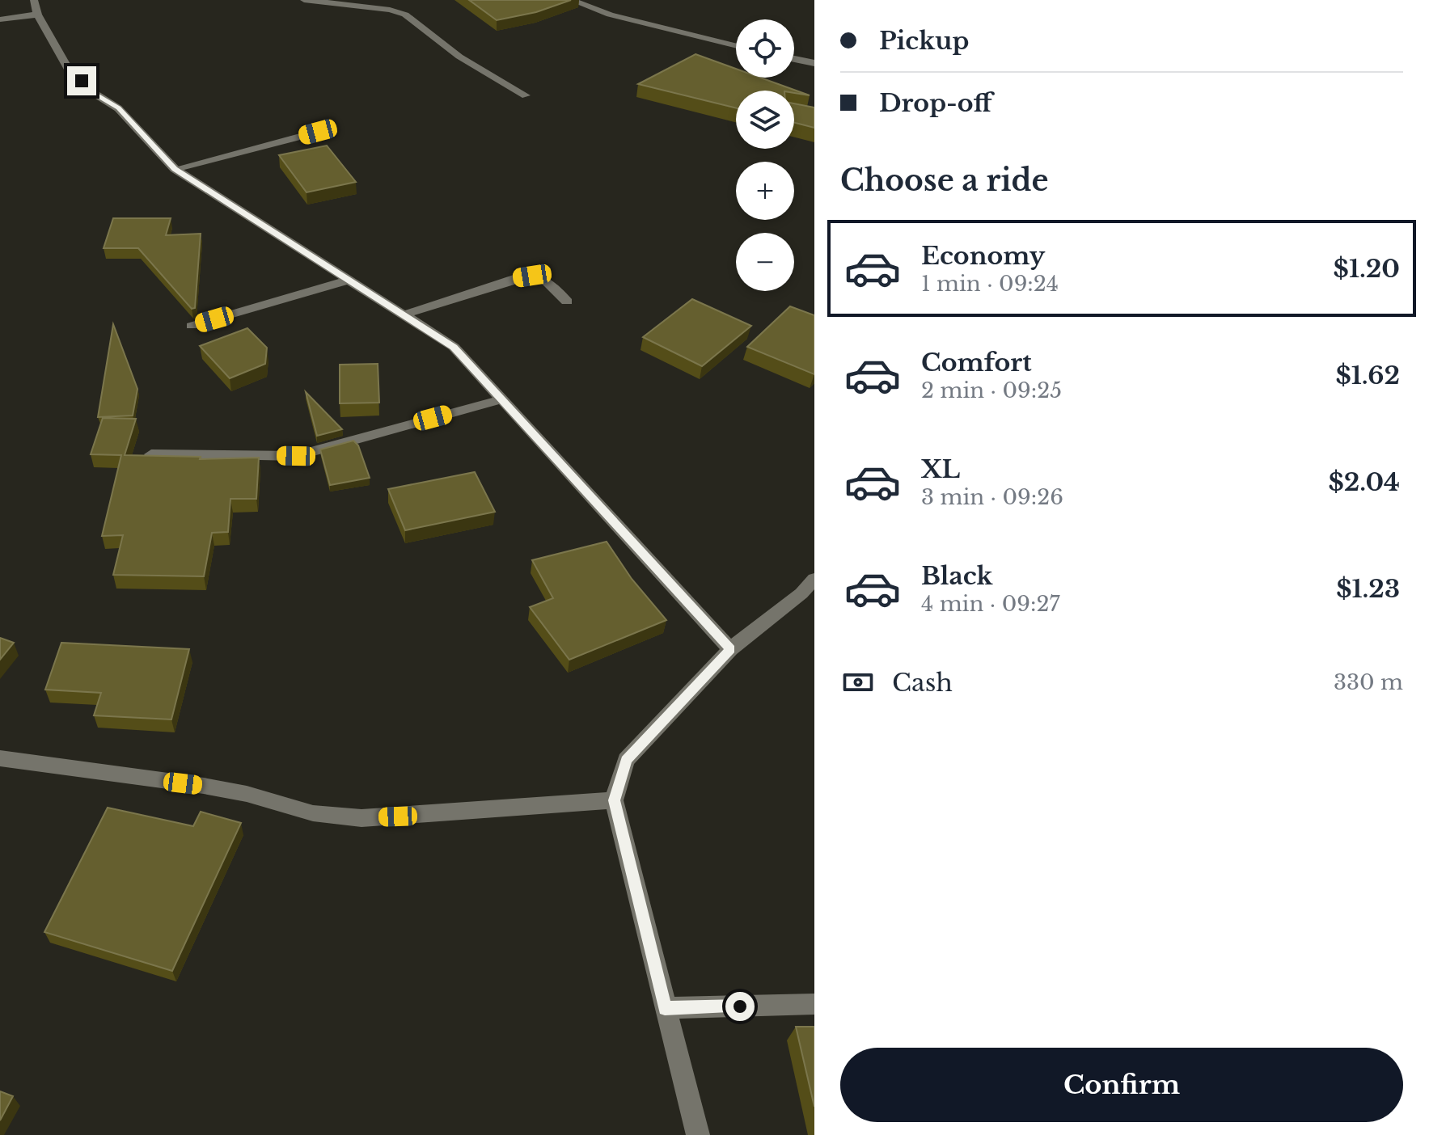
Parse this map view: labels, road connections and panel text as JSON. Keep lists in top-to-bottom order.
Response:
{
  "page": {
    "banner": ["Pickup", "Drop-off"],
    "map_buttons": ["+", "−"],
    "heading": "Choose a ride",
    "list": [
      {
        "name": "Economy",
        "note": "1 min · 09:24",
        "value": "$1.20"
      },
      {
        "name": "Comfort",
        "note": "2 min · 09:25",
        "value": "$1.62"
      },
      {
        "name": "XL",
        "note": "3 min · 09:26",
        "value": "$2.04"
      },
      {
        "name": "Black",
        "note": "4 min · 09:27",
        "value": "$1.23"
      }
    ],
    "pay": ["Cash", "330 m"],
    "buttons": "Confirm"
  }
}
